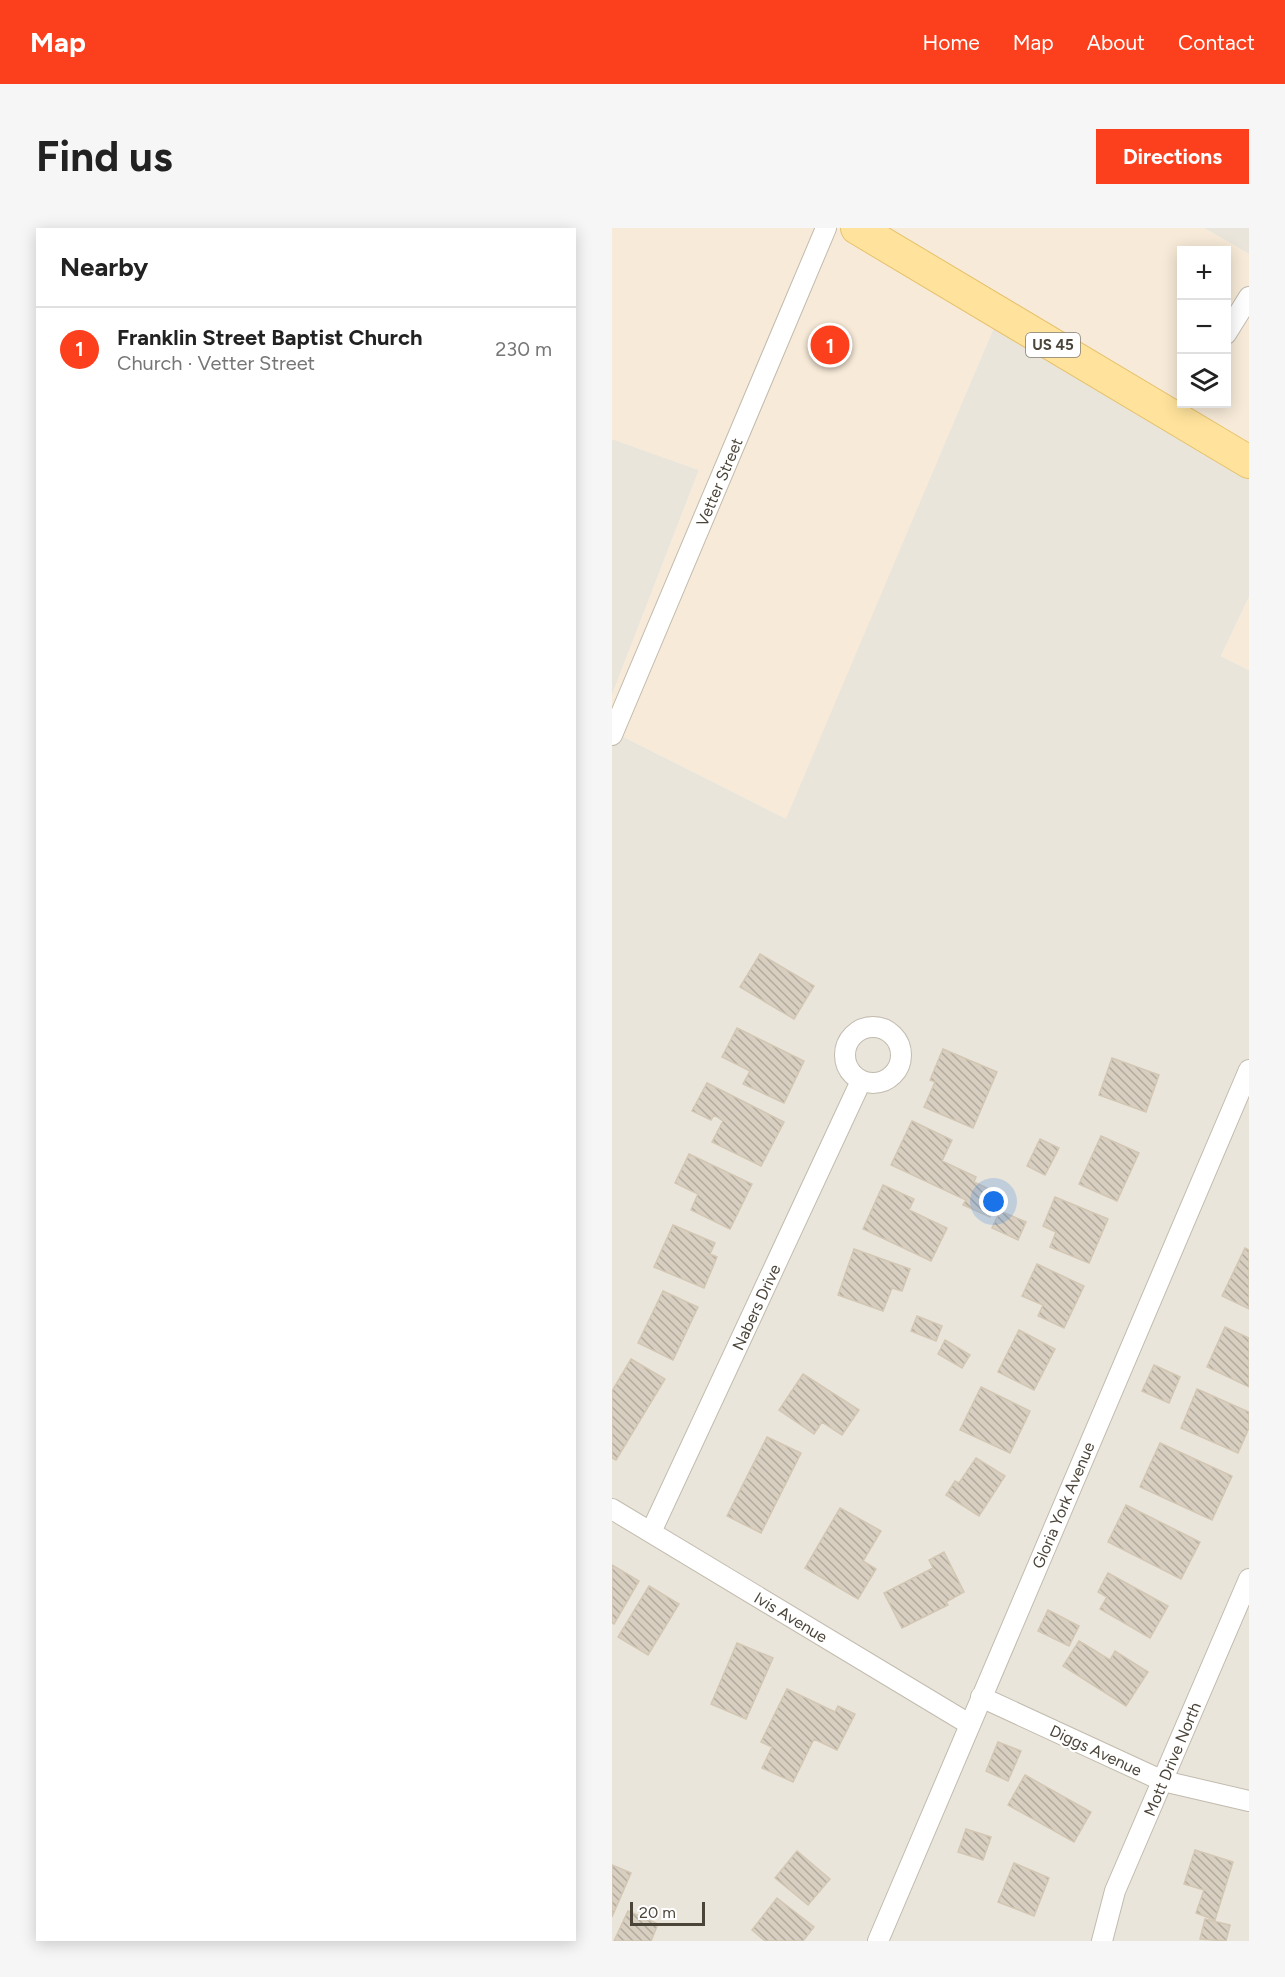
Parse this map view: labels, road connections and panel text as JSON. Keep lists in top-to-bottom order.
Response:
{
  "streets": {
    "main road": ["US 45"],
    "street": [
      "Vetter Street",
      "Nabers Drive",
      "Gloria York Avenue",
      "Ivis Avenue",
      "Diggs Avenue",
      "Mott Drive North"
    ]
  },
  "crossings": [
    ["Nabers Drive", "Ivis Avenue"],
    ["Gloria York Avenue", "Ivis Avenue"],
    ["Gloria York Avenue", "Diggs Avenue"],
    ["Diggs Avenue", "Mott Drive North"]
  ],
  "scale_bar": "20 m",
  "page": {
    "header": "Map",
    "nav": [
      "Home",
      "Map",
      "About",
      "Contact"
    ],
    "buttons": "Directions",
    "title": "Find us",
    "heading": "Nearby",
    "map_buttons": ["+", "−"],
    "list": [
      {
        "mark": "1",
        "name": "Franklin Street Baptist Church",
        "note": "Church · Vetter Street",
        "value": "230 m"
      }
    ],
    "pins": "1",
    "scale": "20 m"
  }
}
